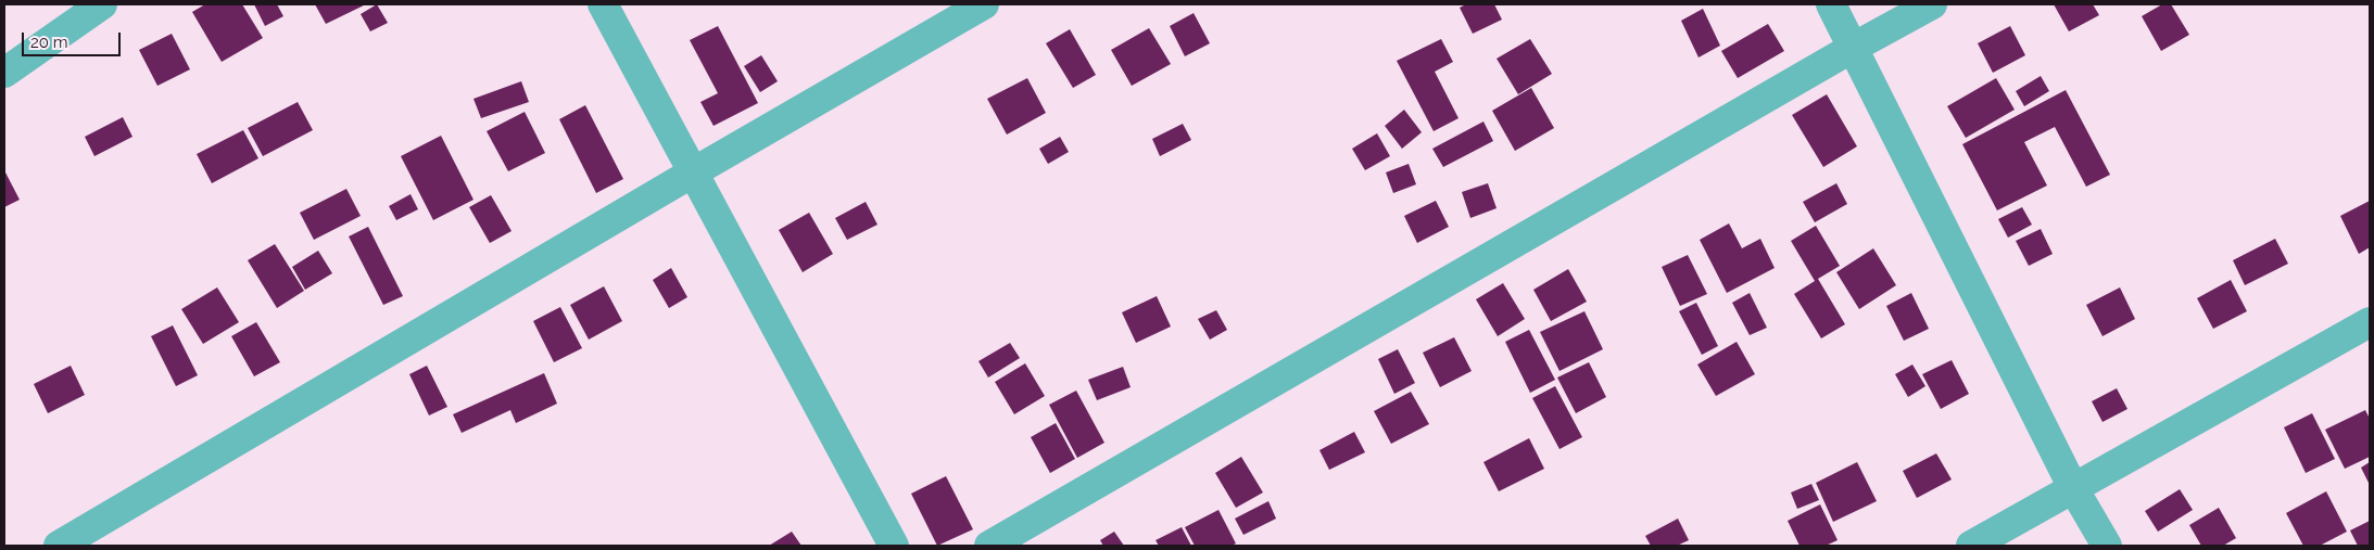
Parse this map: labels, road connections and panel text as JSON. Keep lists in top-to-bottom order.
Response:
{
  "scale_bar": "20 m"
}
